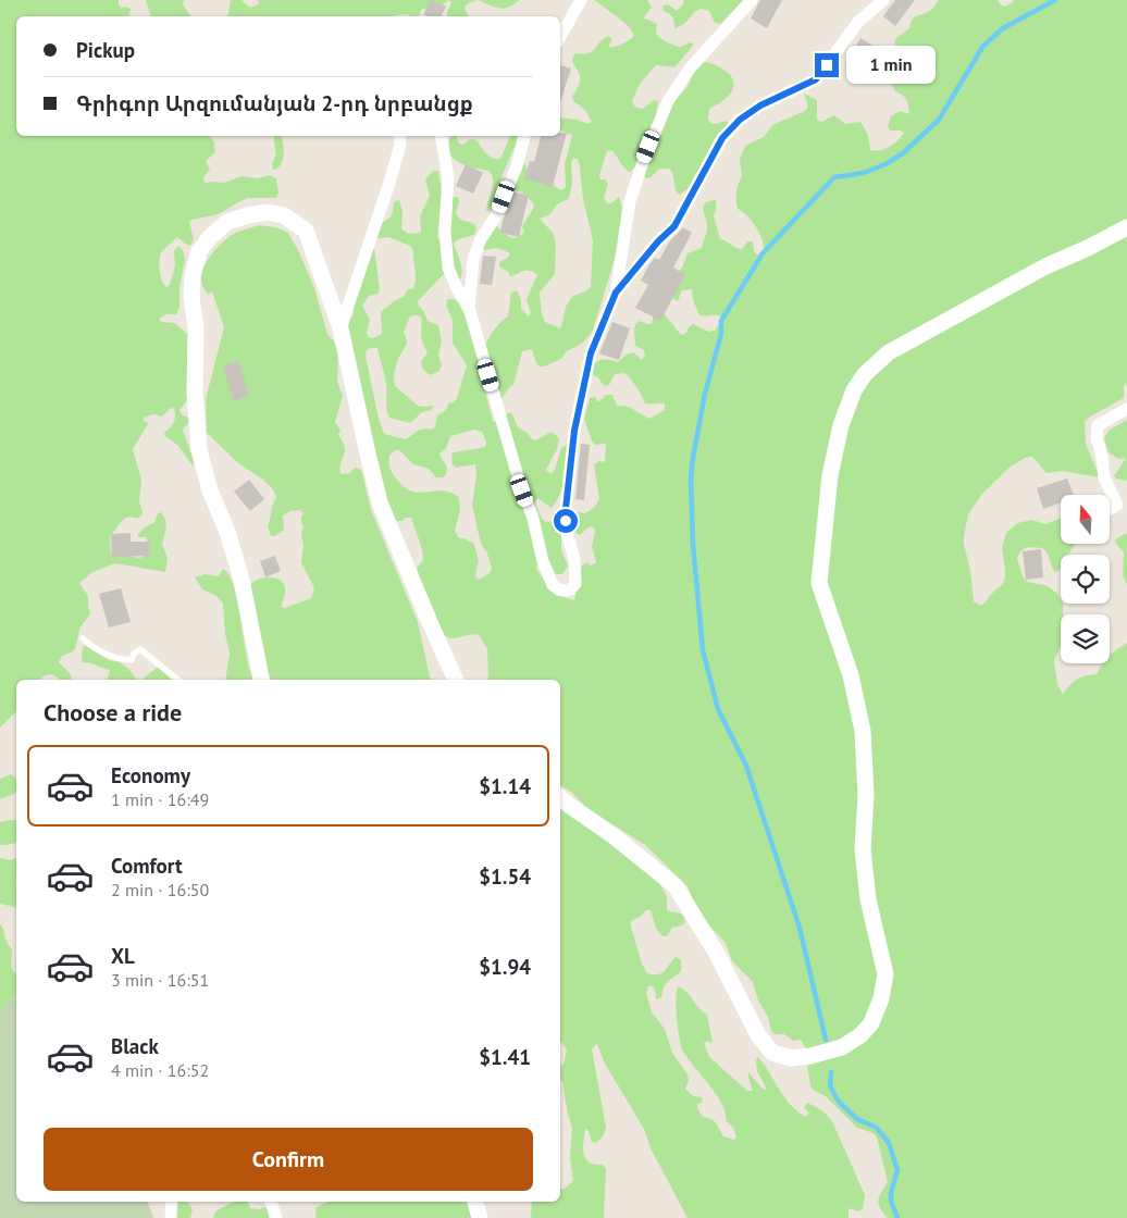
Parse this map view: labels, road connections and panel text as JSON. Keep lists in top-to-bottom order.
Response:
{
  "north": "top",
  "page": {
    "banner": ["Pickup", "Գրիգոր Արզումանյան 2-րդ նրբանցք"],
    "bubble": "1 min",
    "heading": "Choose a ride",
    "list": [
      {
        "name": "Economy",
        "note": "1 min · 16:49",
        "value": "$1.14"
      },
      {
        "name": "Comfort",
        "note": "2 min · 16:50",
        "value": "$1.54"
      },
      {
        "name": "XL",
        "note": "3 min · 16:51",
        "value": "$1.94"
      },
      {
        "name": "Black",
        "note": "4 min · 16:52",
        "value": "$1.41"
      }
    ],
    "buttons": "Confirm"
  }
}
